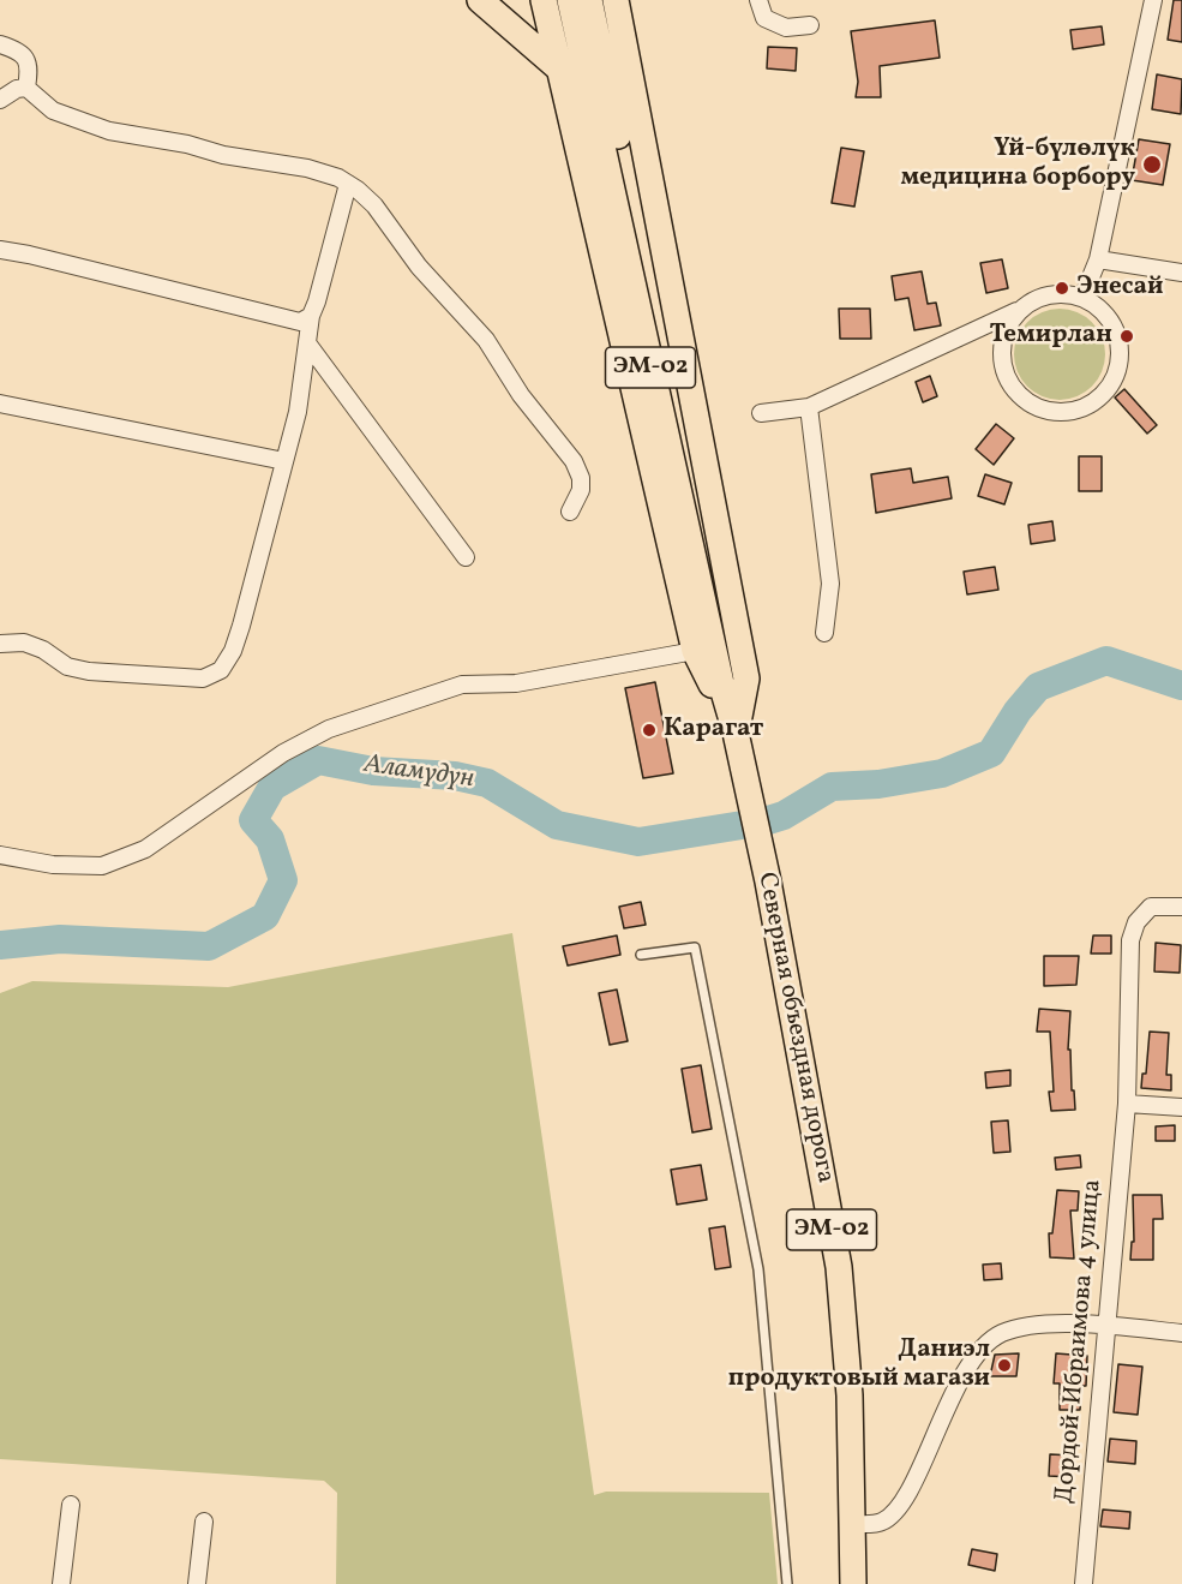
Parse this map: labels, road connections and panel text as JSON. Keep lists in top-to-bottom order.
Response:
{
  "streets": {
    "highway": ["ЭМ-02", "Северная объездная дорога"],
    "street": ["Дордой-Ибраимова 4 улица"]
  },
  "water": ["Аламүдүн"],
  "places": [
    "Үй-бүлөлүк медицина борбору",
    "Энесай",
    "Темирлан",
    "Карагат",
    "Даниэл продуктовый магази"
  ]
}
